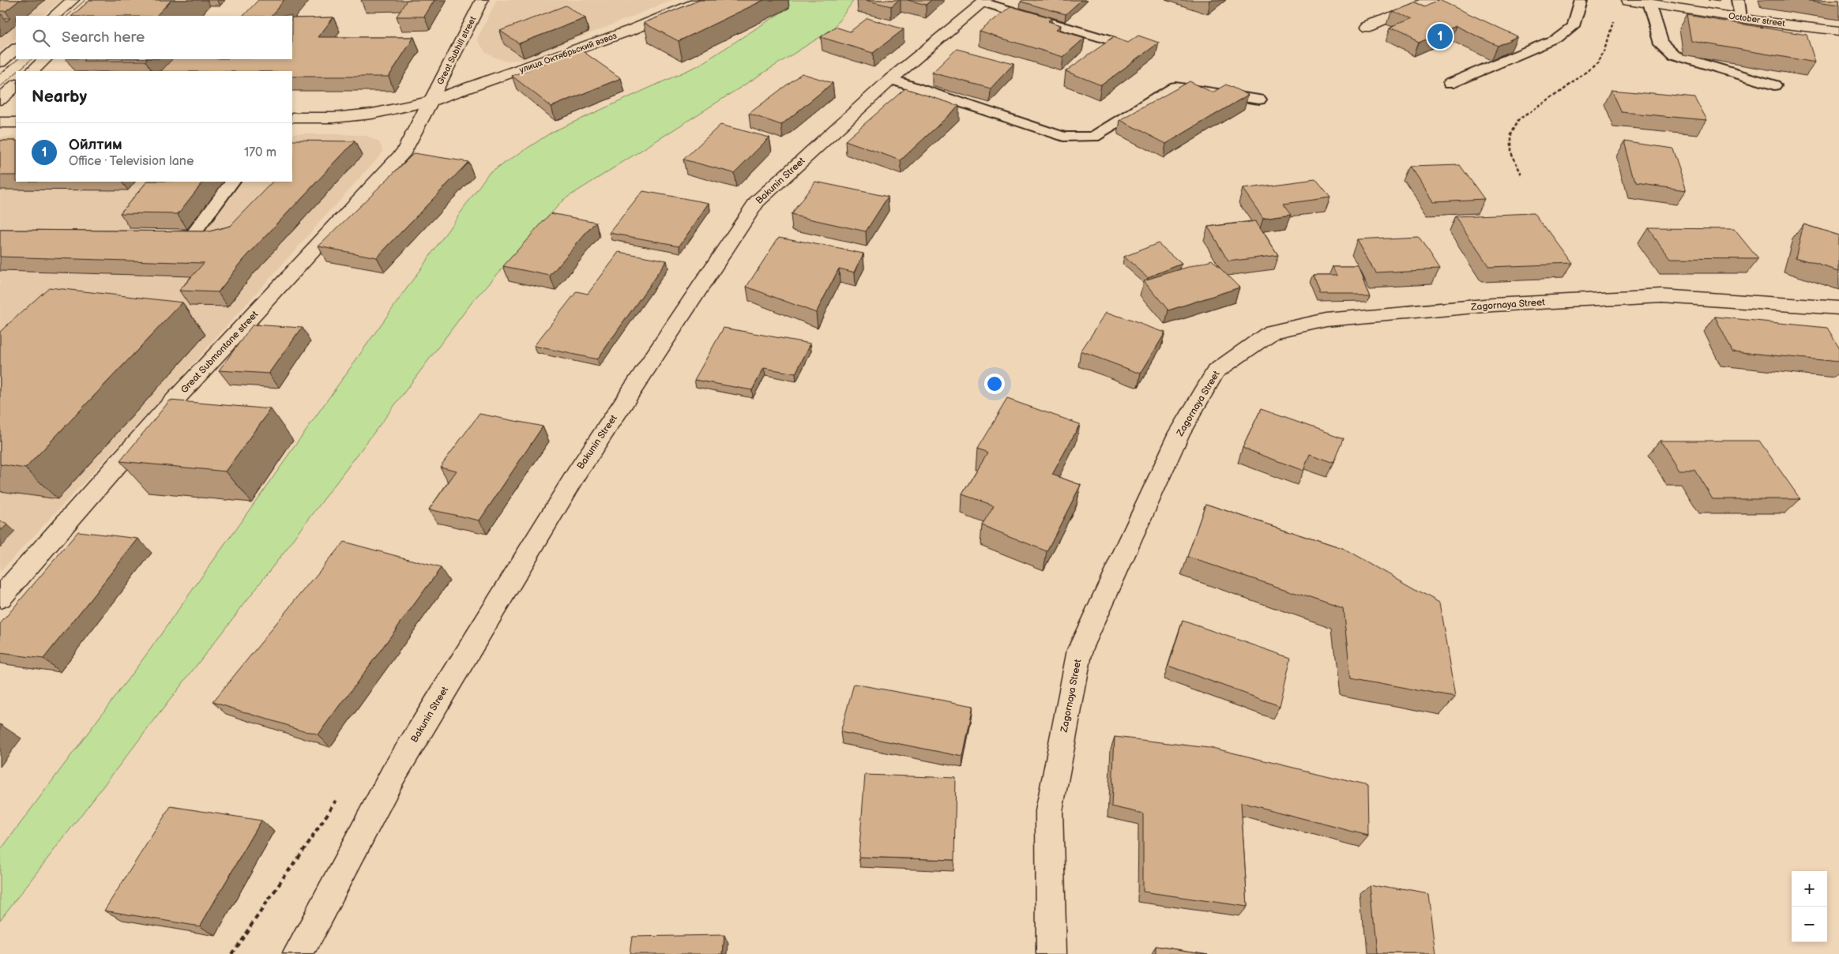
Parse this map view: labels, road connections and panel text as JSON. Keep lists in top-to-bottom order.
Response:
{
  "streets": {
    "street": [
      "October street",
      "Great Subhill street",
      "улица Октябрьский взвоз",
      "Bakunin Street",
      "Zagornaya Street",
      "Great Submontane street"
    ]
  },
  "crossings": [
    ["Great Subhill street", "улица Октябрьский взвоз"],
    ["Great Subhill street", "Great Submontane street"],
    ["улица Октябрьский взвоз", "Great Submontane street"]
  ],
  "page": {
    "search": "Search here",
    "pins": "1",
    "heading": "Nearby",
    "list": [
      {
        "mark": "1",
        "name": "Ойлтим",
        "note": "Office · Television lane",
        "value": "170 m"
      }
    ],
    "map_buttons": ["+", "−"]
  }
}
